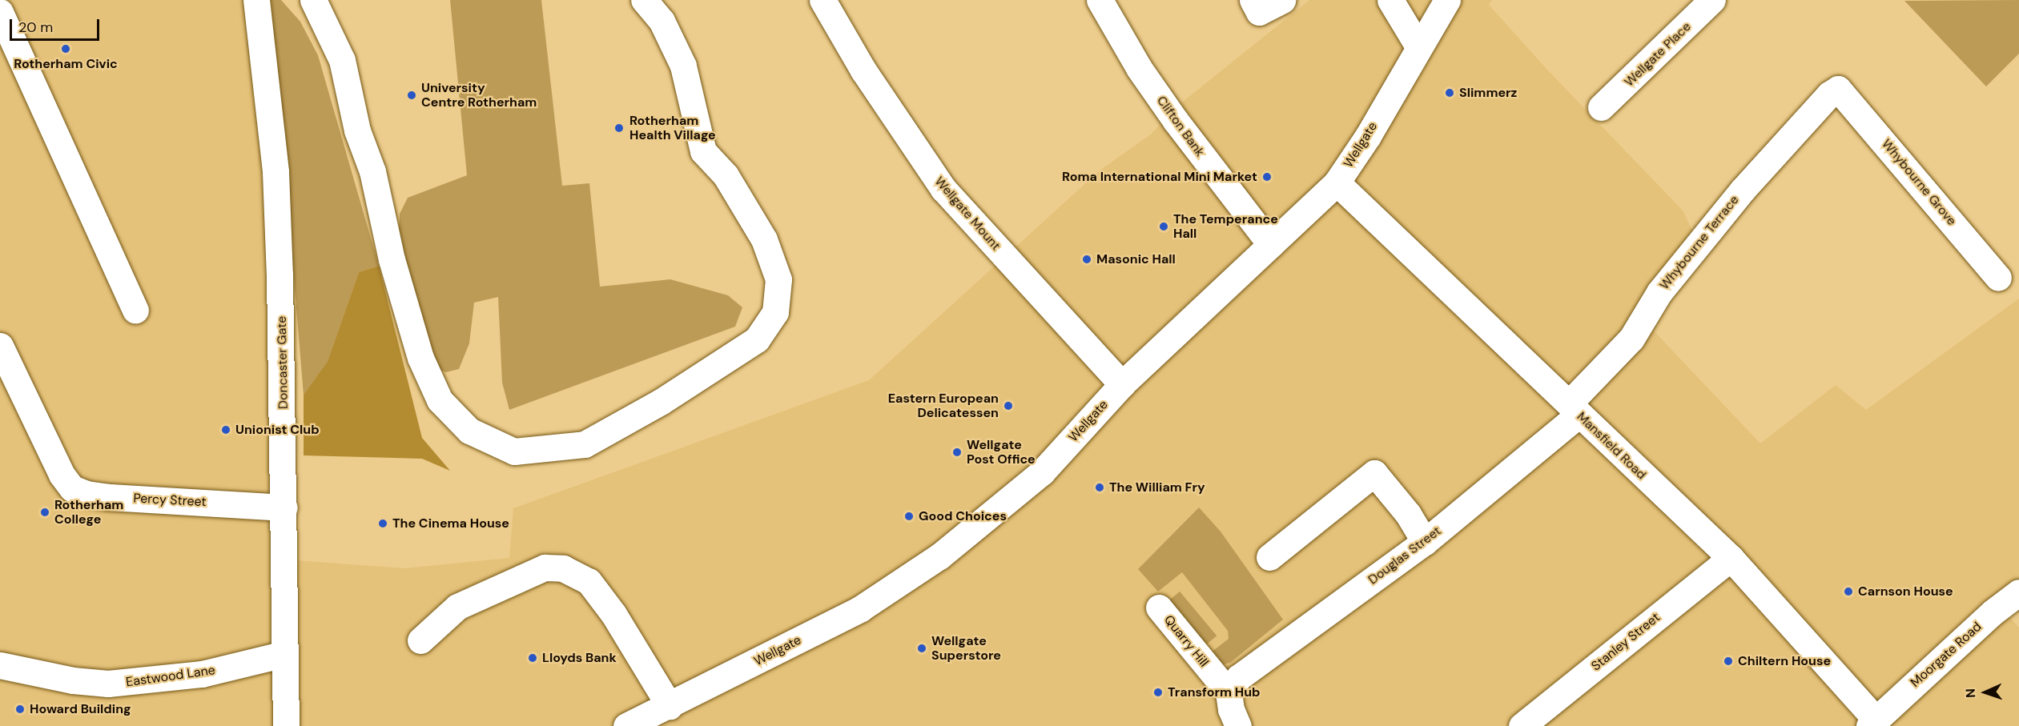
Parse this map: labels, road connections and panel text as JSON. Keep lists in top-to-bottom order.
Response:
{
  "streets": {
    "street": [
      "Wellgate Place",
      "Clifton Bank",
      "Wellgate",
      "Whybourne Grove",
      "Wellgate Mount",
      "Whybourne Terrace",
      "Doncaster Gate",
      "Mansfield Road",
      "Percy Street",
      "Douglas Street",
      "Quarry Hill",
      "Stanley Street",
      "Moorgate Road",
      "Eastwood Lane"
    ]
  },
  "crossings": [
    ["Clifton Bank", "Wellgate"],
    ["Wellgate", "Wellgate Mount"],
    ["Wellgate", "Mansfield Road"],
    ["Whybourne Grove", "Whybourne Terrace"],
    ["Whybourne Terrace", "Mansfield Road"],
    ["Whybourne Terrace", "Douglas Street"],
    ["Doncaster Gate", "Percy Street"],
    ["Doncaster Gate", "Eastwood Lane"],
    ["Mansfield Road", "Douglas Street"],
    ["Mansfield Road", "Stanley Street"],
    ["Mansfield Road", "Moorgate Road"],
    ["Douglas Street", "Quarry Hill"]
  ],
  "places": [
    "Rotherham Civic",
    "Slimmerz",
    "University Centre Rotherham",
    "Rotherham Health Village",
    "Roma International Mini Market",
    "The Temperance Hall",
    "Masonic Hall",
    "Eastern European Delicatessen",
    "Unionist Club",
    "Wellgate Post Office",
    "The William Fry",
    "Rotherham College",
    "Good Choices",
    "The Cinema House",
    "Carnson House",
    "Wellgate Superstore",
    "Lloyds Bank",
    "Chiltern House",
    "Transform Hub",
    "Howard Building"
  ],
  "scale_bar": "20 m",
  "north": "left"
}
